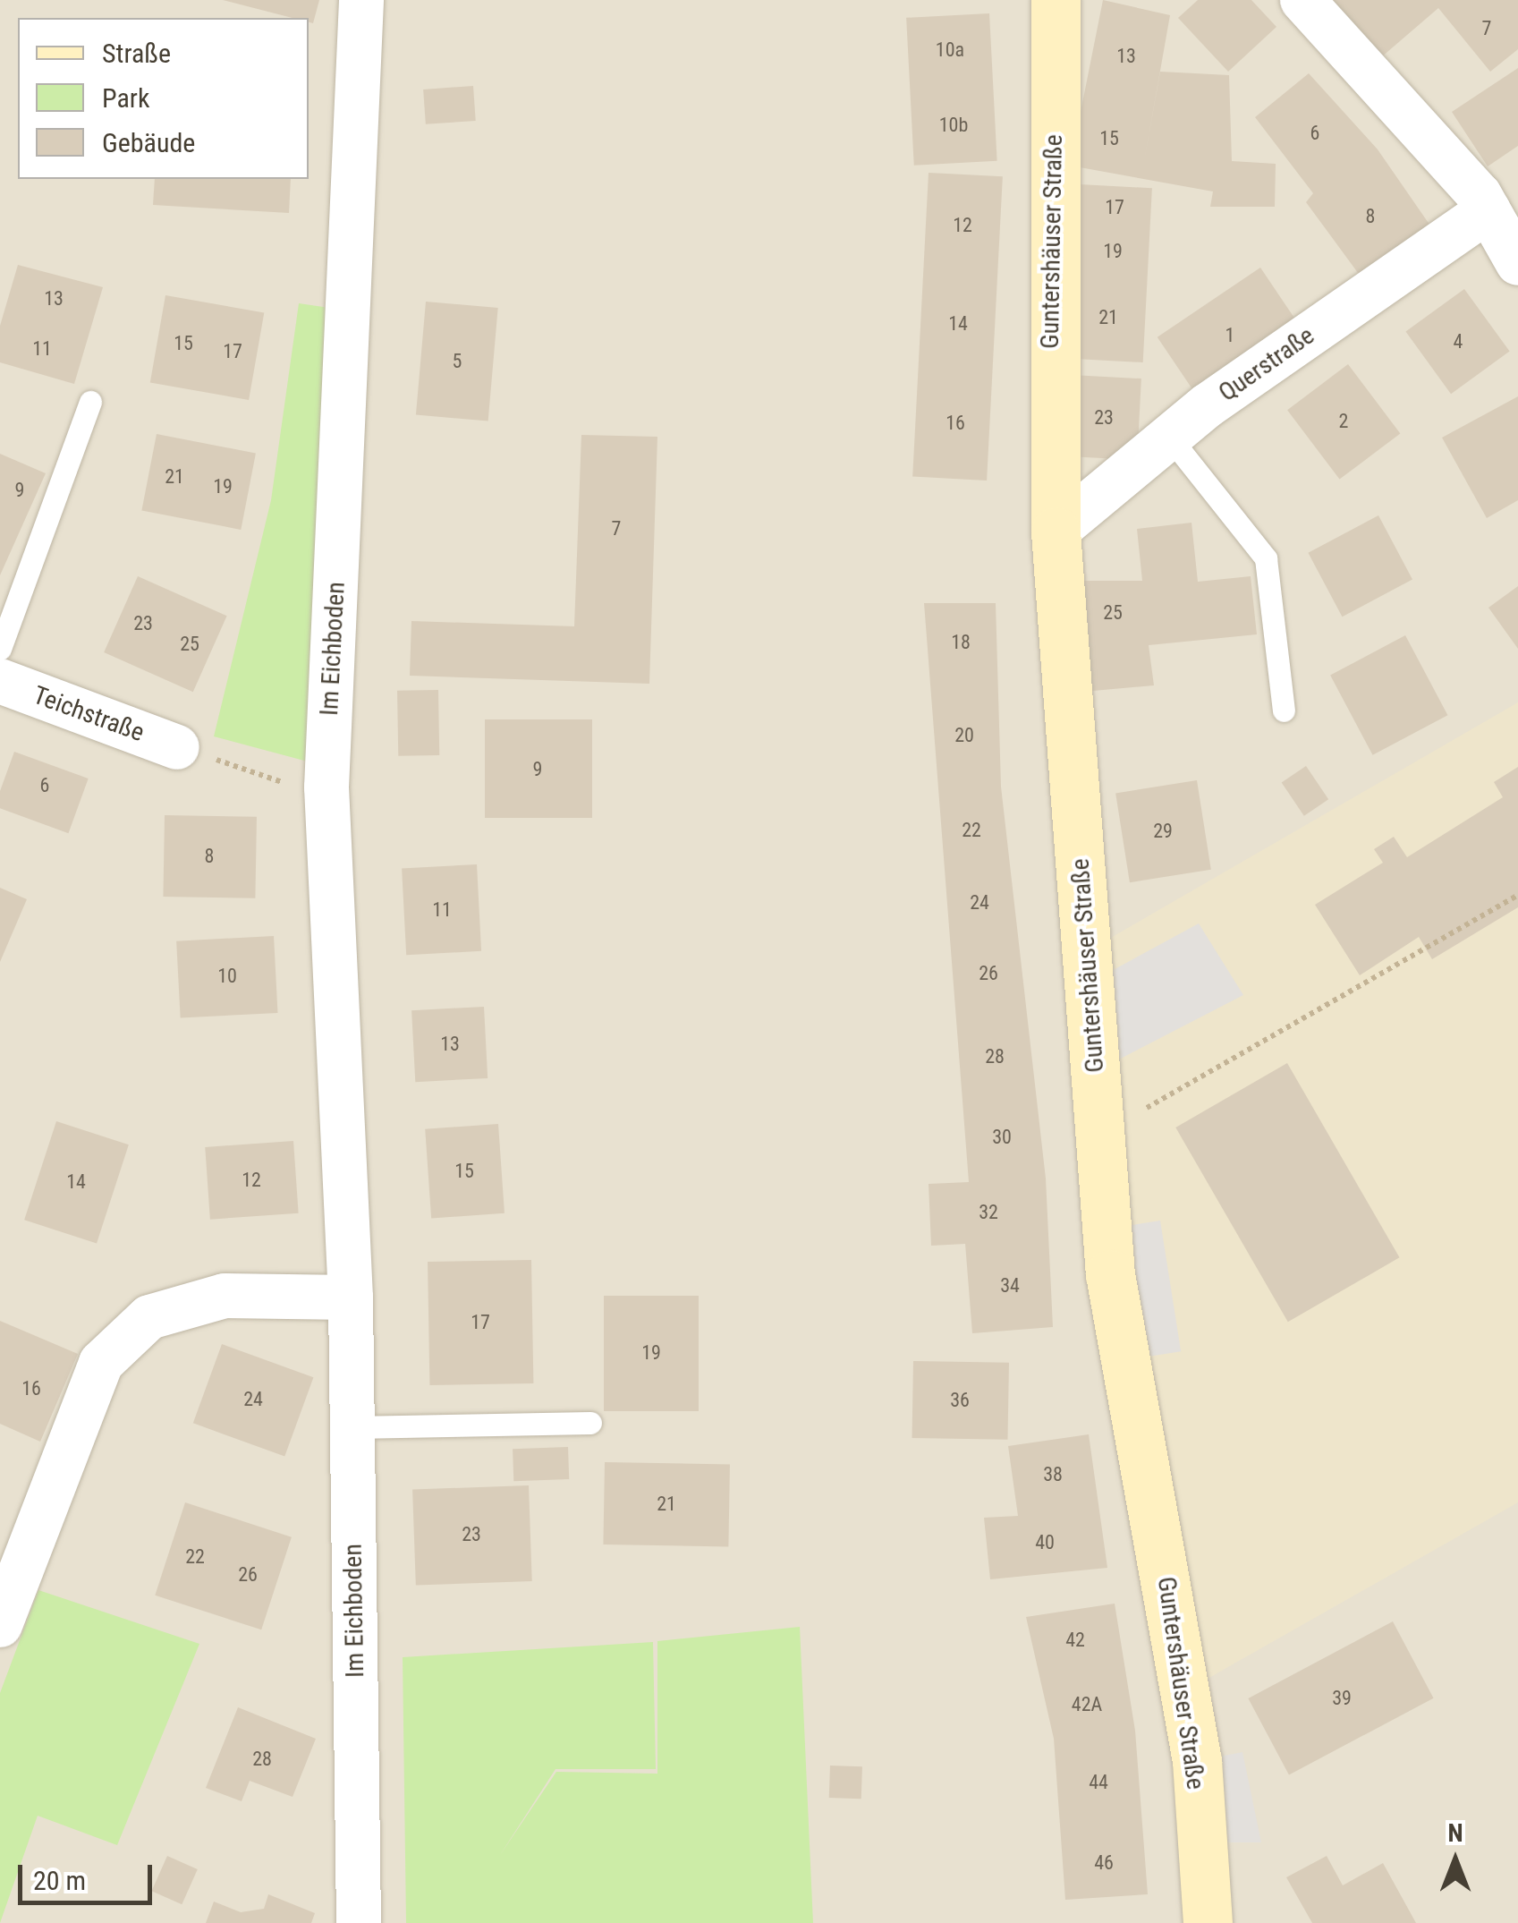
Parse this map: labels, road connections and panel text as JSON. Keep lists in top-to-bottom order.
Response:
{
  "streets": {
    "street": [
      "Guntershäuser Straße",
      "Querstraße",
      "Im Eichboden",
      "Teichstraße"
    ]
  },
  "crossings": [
    ["Guntershäuser Straße", "Querstraße"]
  ],
  "house_numbers": [
    "7",
    "10a",
    "13",
    "10b",
    "6",
    "15",
    "17",
    "8",
    "12",
    "19",
    "13",
    "21",
    "14",
    "1",
    "4",
    "15",
    "11",
    "17",
    "5",
    "23",
    "2",
    "16",
    "21",
    "19",
    "9",
    "7",
    "25",
    "23",
    "18",
    "25",
    "20",
    "9",
    "6",
    "22",
    "29",
    "8",
    "24",
    "11",
    "26",
    "10",
    "13",
    "28",
    "30",
    "15",
    "12",
    "14",
    "32",
    "34",
    "17",
    "19",
    "16",
    "24",
    "36",
    "38",
    "21",
    "23",
    "40",
    "22",
    "26",
    "42",
    "39",
    "42A",
    "28",
    "44",
    "46"
  ],
  "legend": ["Straße", "Park", "Gebäude"],
  "scale_bar": "20 m",
  "north": "top"
}
